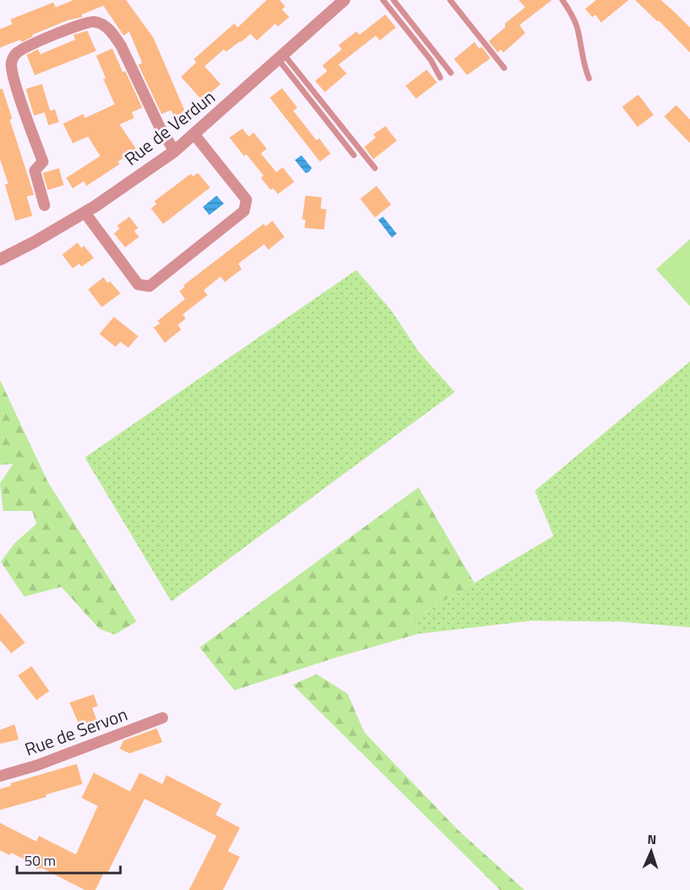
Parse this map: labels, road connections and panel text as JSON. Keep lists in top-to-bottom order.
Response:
{
  "streets": {
    "street": ["Rue de Verdun", "Rue de Servon"]
  },
  "scale_bar": "50 m",
  "north": "top"
}
